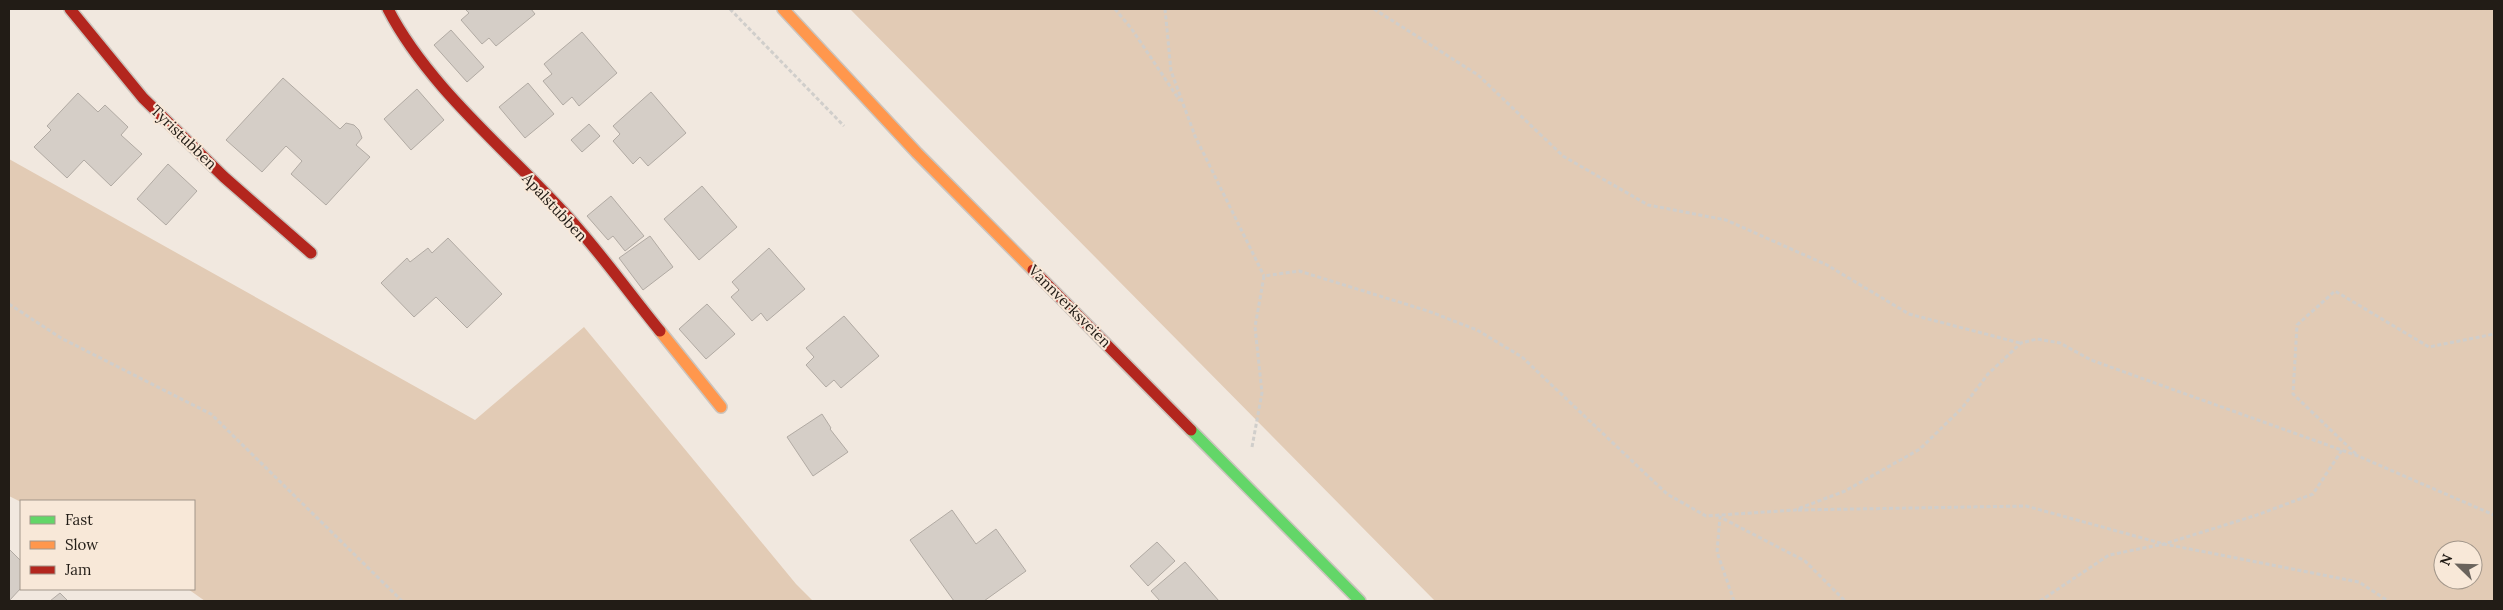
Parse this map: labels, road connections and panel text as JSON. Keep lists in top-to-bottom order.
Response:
{
  "streets": {
    "street": ["Tyristubben", "Apalstubben", "Vannverksveien"]
  },
  "legend": ["Fast", "Slow", "Jam"],
  "north": "top left"
}
